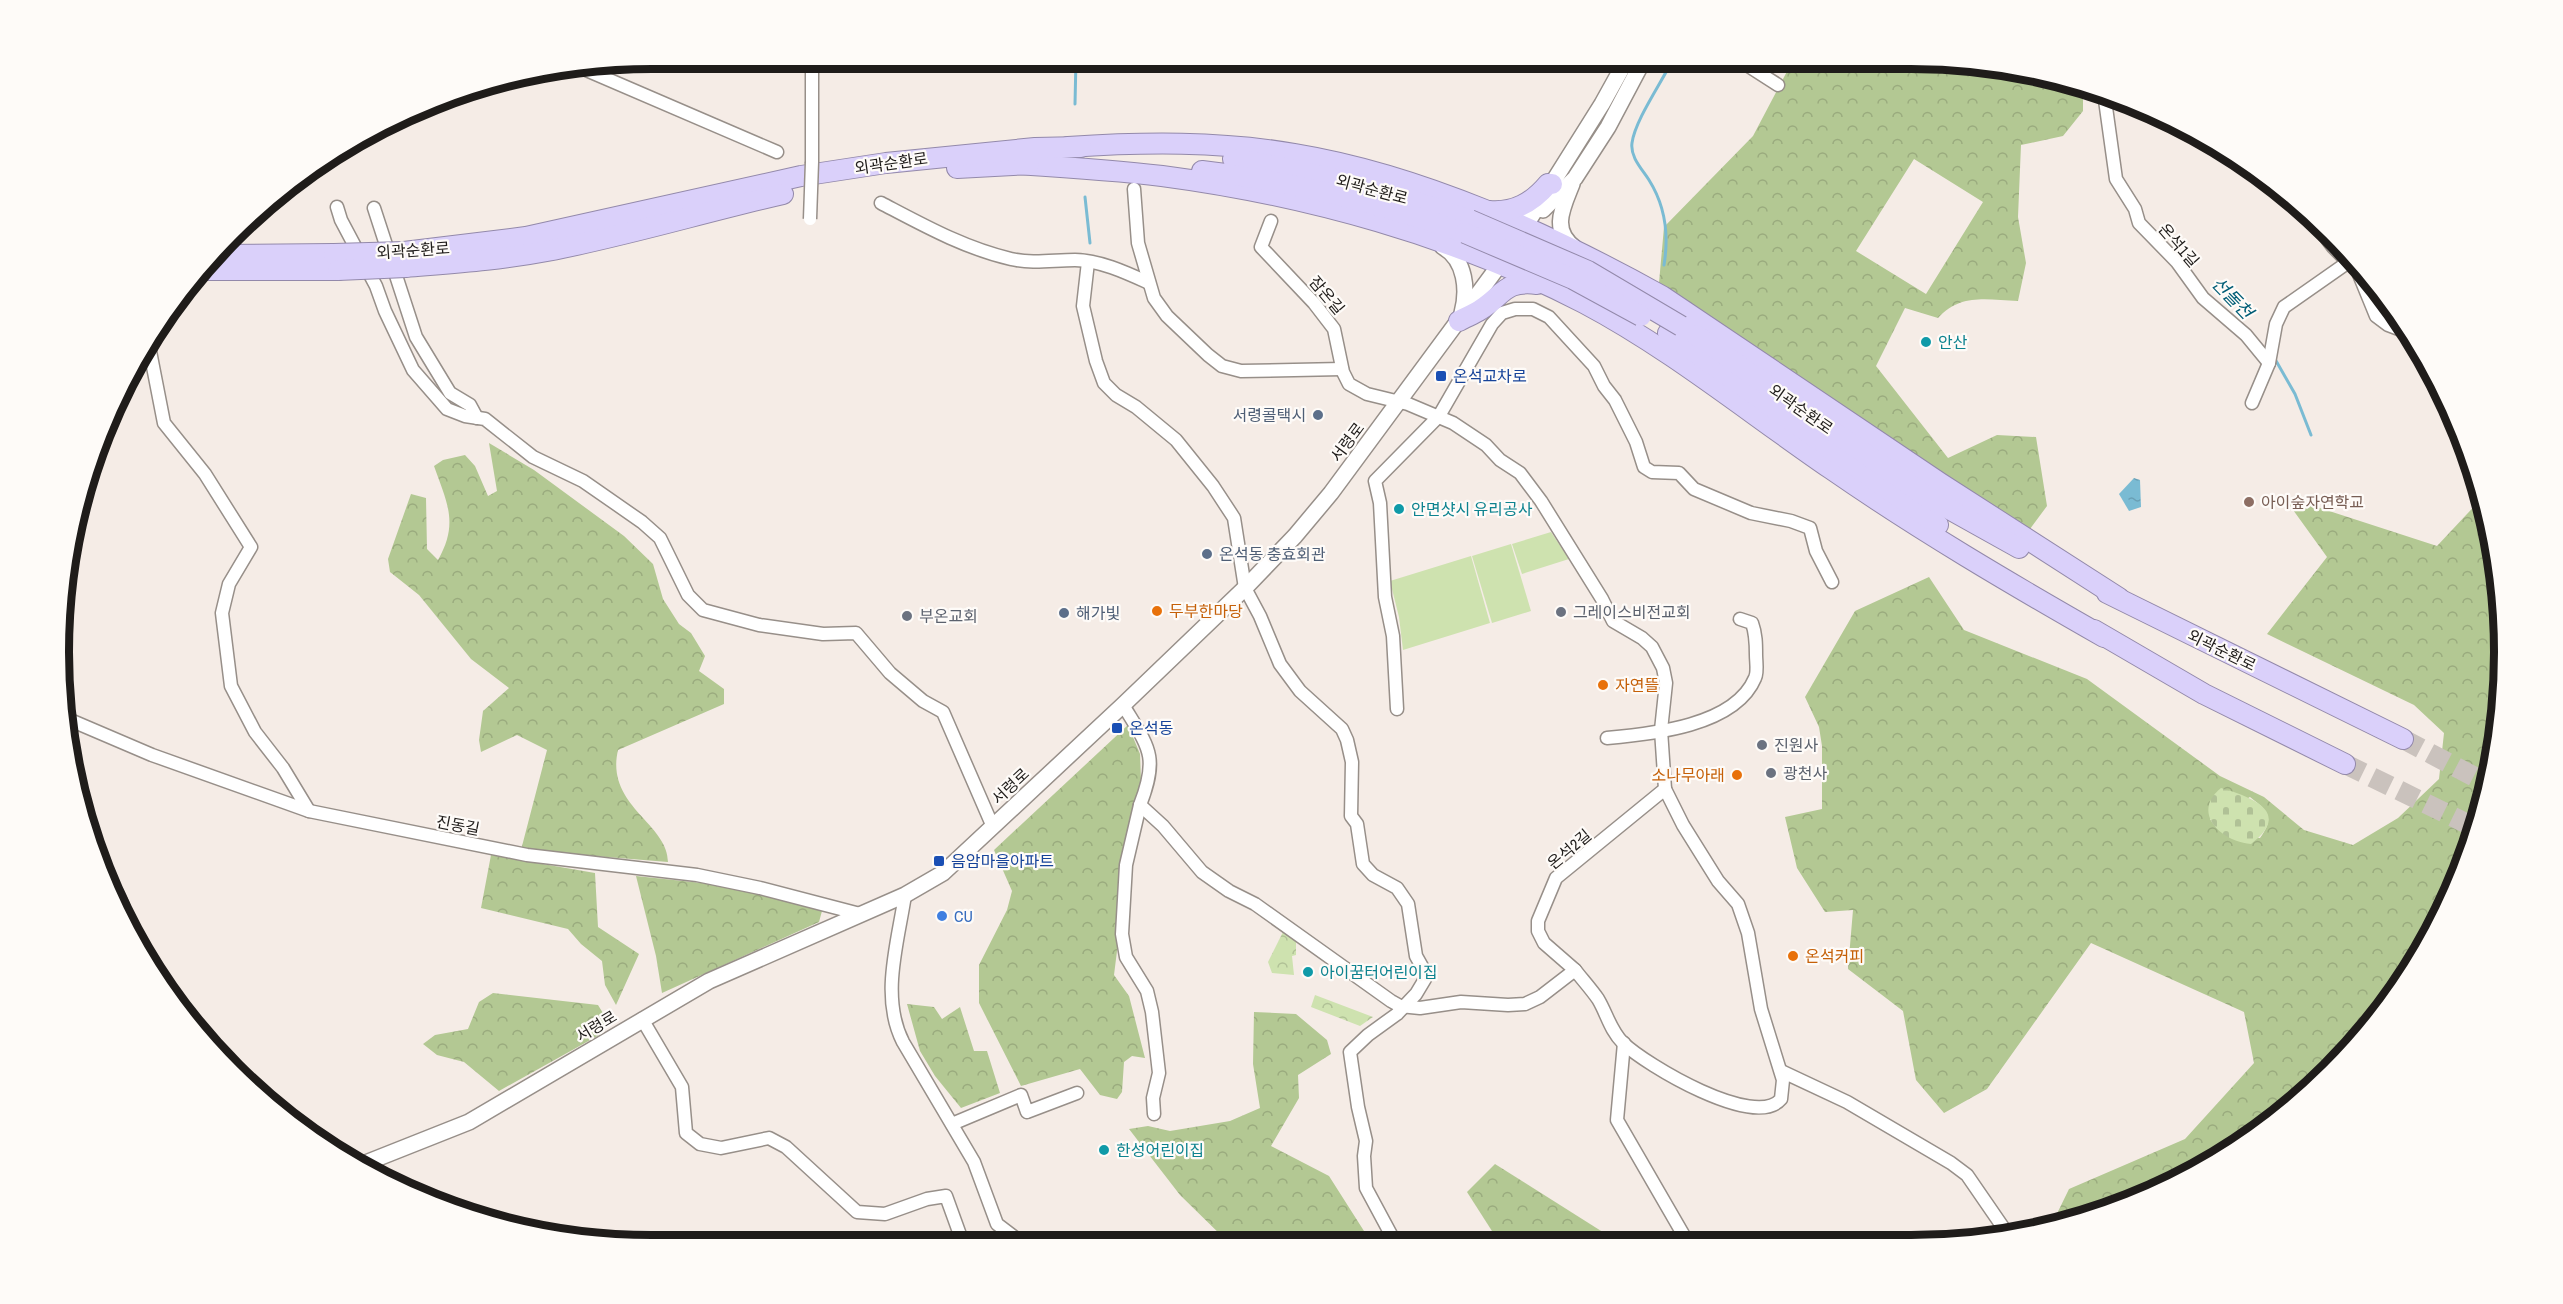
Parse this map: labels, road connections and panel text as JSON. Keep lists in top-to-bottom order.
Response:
{
  "streets": {
    "highway": ["외곽순환로"],
    "street": [
      "온석1길",
      "잠온길",
      "서령로",
      "진동길",
      "온석2길"
    ]
  },
  "crossings": [
    ["잠온길", "서령로"],
    ["서령로", "진동길"]
  ],
  "water": ["선돌천"],
  "places": {
    "other": [
      "안산",
      "서령콜택시",
      "아이숲자연학교",
      "안면샷시 유리공사",
      "온석동 충효회관",
      "두부한마당",
      "그레이스비전교회",
      "해가빛",
      "부온교회",
      "자연뜰",
      "진원사",
      "광천사",
      "소나무아래",
      "CU",
      "온석커피",
      "아이꿈터어린이집",
      "한성어린이집"
    ],
    "transit": ["온석교차로", "온석동", "음암마을아파트"]
  }
}
